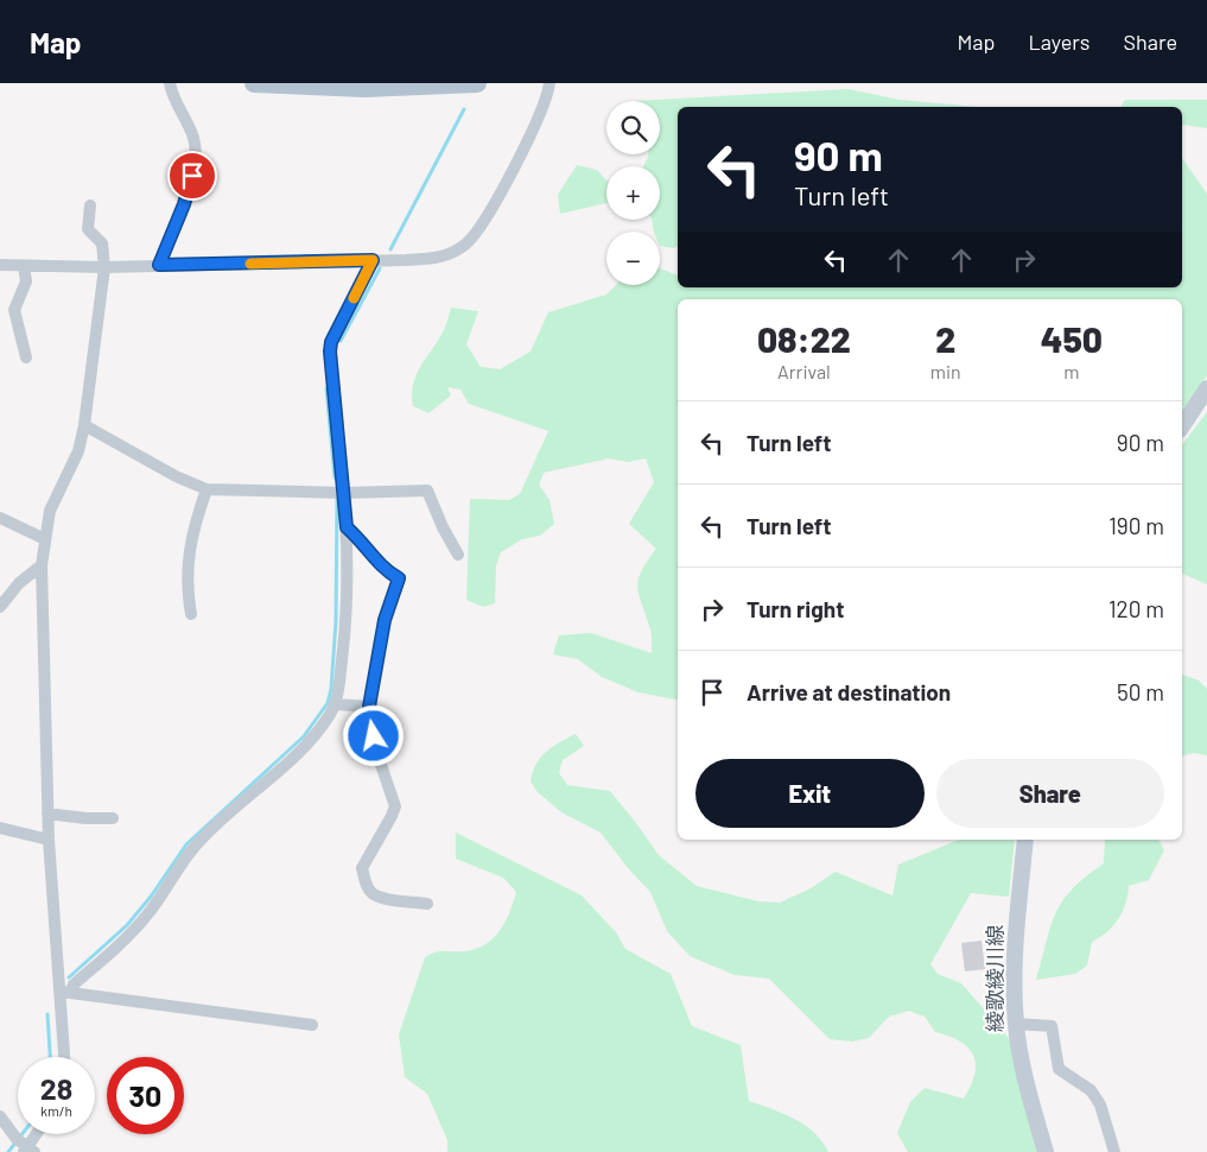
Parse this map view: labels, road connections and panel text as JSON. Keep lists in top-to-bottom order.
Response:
{
  "streets": {
    "main road": ["綾歌綾川線"]
  },
  "page": {
    "header": "Map",
    "nav": ["Map", "Layers", "Share"],
    "map_buttons": ["+", "−"],
    "turn": ["90 m", "Turn left"],
    "eta": [
      "08:22",
      "Arrival",
      "2",
      "min",
      "450",
      "m"
    ],
    "list": [
      {
        "name": "Turn left",
        "value": "90 m"
      },
      {
        "name": "Turn left",
        "value": "190 m"
      },
      {
        "name": "Turn right",
        "value": "120 m"
      },
      {
        "name": "Arrive at destination",
        "value": "50 m"
      }
    ],
    "buttons": ["Exit", "Share"],
    "speed": "28 km/h",
    "limit": "30"
  }
}
